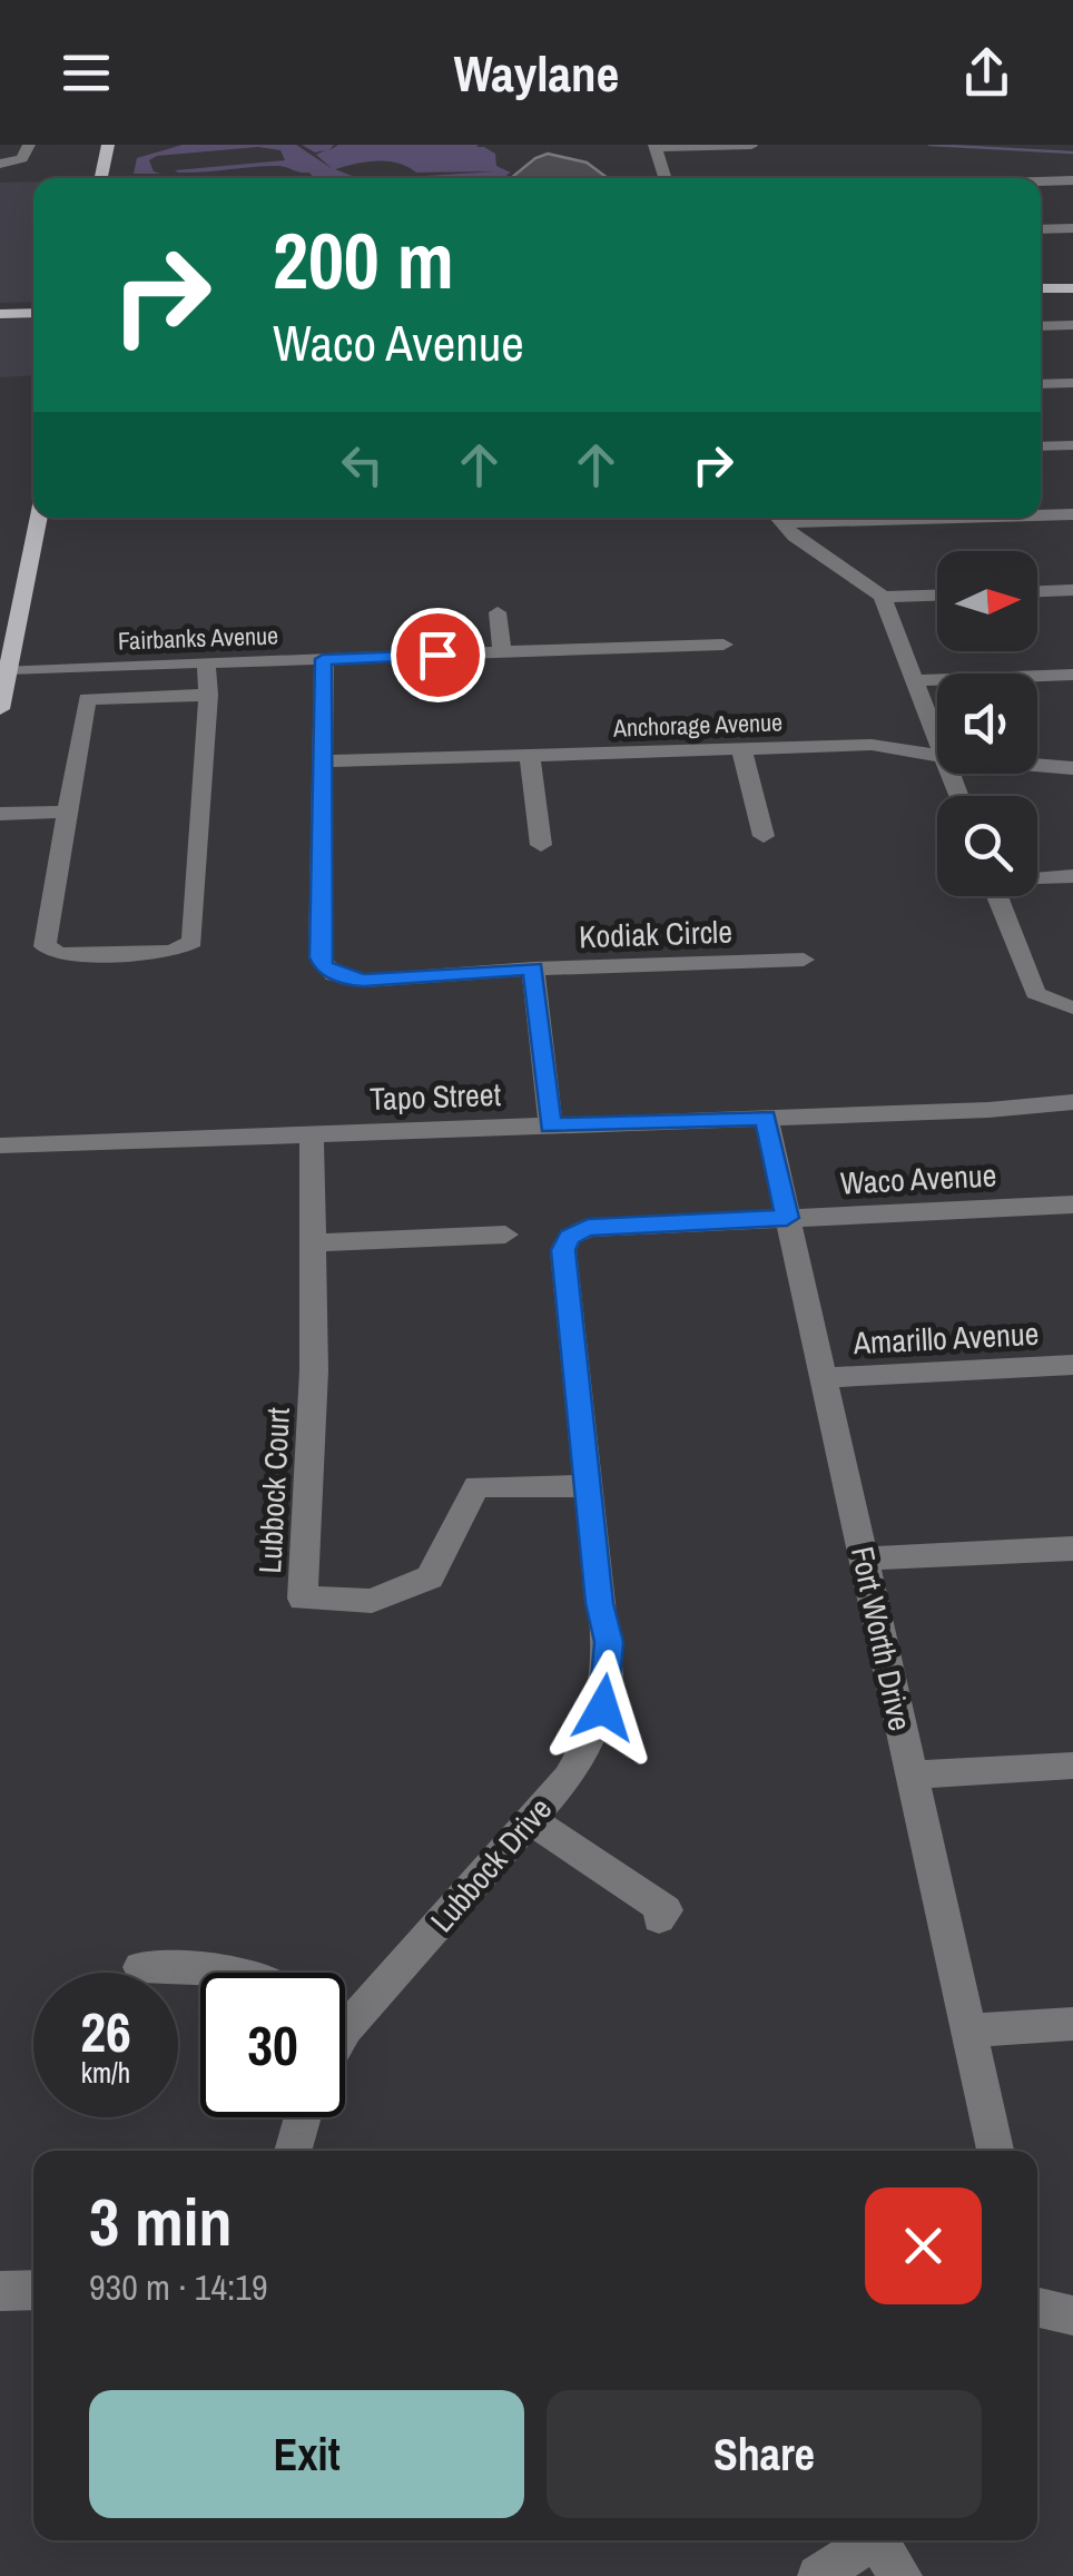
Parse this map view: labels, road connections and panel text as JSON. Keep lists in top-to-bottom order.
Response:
{
  "streets": {
    "street": [
      "Fairbanks Avenue",
      "Anchorage Avenue",
      "Kodiak Circle",
      "Tapo Street",
      "Waco Avenue",
      "Amarillo Avenue",
      "Lubbock Court",
      "Fort Worth Drive",
      "Lubbock Drive"
    ]
  },
  "crossings": [
    ["Anchorage Avenue", "Kodiak Circle"],
    ["Tapo Street", "Lubbock Court"],
    ["Tapo Street", "Fort Worth Drive"],
    ["Waco Avenue", "Fort Worth Drive"],
    ["Waco Avenue", "Lubbock Drive"],
    ["Amarillo Avenue", "Fort Worth Drive"],
    ["Lubbock Court", "Lubbock Drive"]
  ],
  "north": "right",
  "page": {
    "header": "Waylane",
    "turn": ["200 m", "Waco Avenue"],
    "speed": "26 km/h",
    "limit": "30",
    "heading": ["3 min", "930 m · 14:19"],
    "buttons": ["Exit", "Share"]
  }
}
